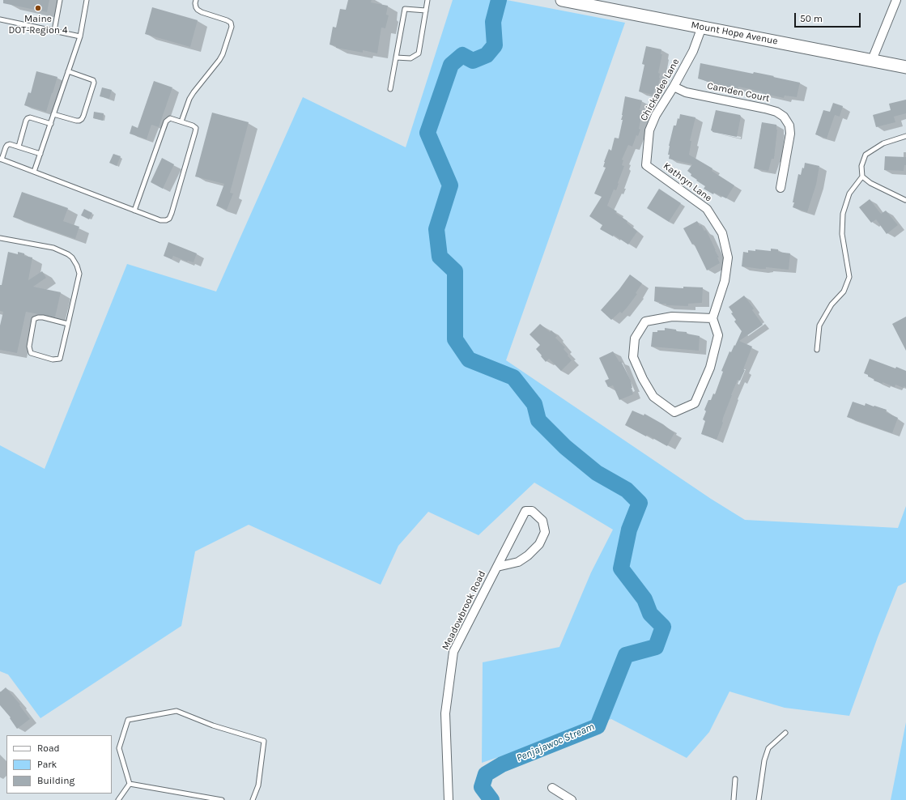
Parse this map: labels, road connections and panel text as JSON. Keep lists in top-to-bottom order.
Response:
{
  "streets": {
    "street": [
      "Mount Hope Avenue",
      "Chickadee Lane",
      "Camden Court",
      "Kathryn Lane",
      "Meadowbrook Road"
    ]
  },
  "crossings": [
    ["Mount Hope Avenue", "Chickadee Lane"],
    ["Chickadee Lane", "Camden Court"],
    ["Chickadee Lane", "Kathryn Lane"]
  ],
  "water": ["Penjajawoc Stream"],
  "places": ["Maine DOT-Region 4"],
  "legend": ["Road", "Park", "Building"],
  "scale_bar": "50 m"
}
